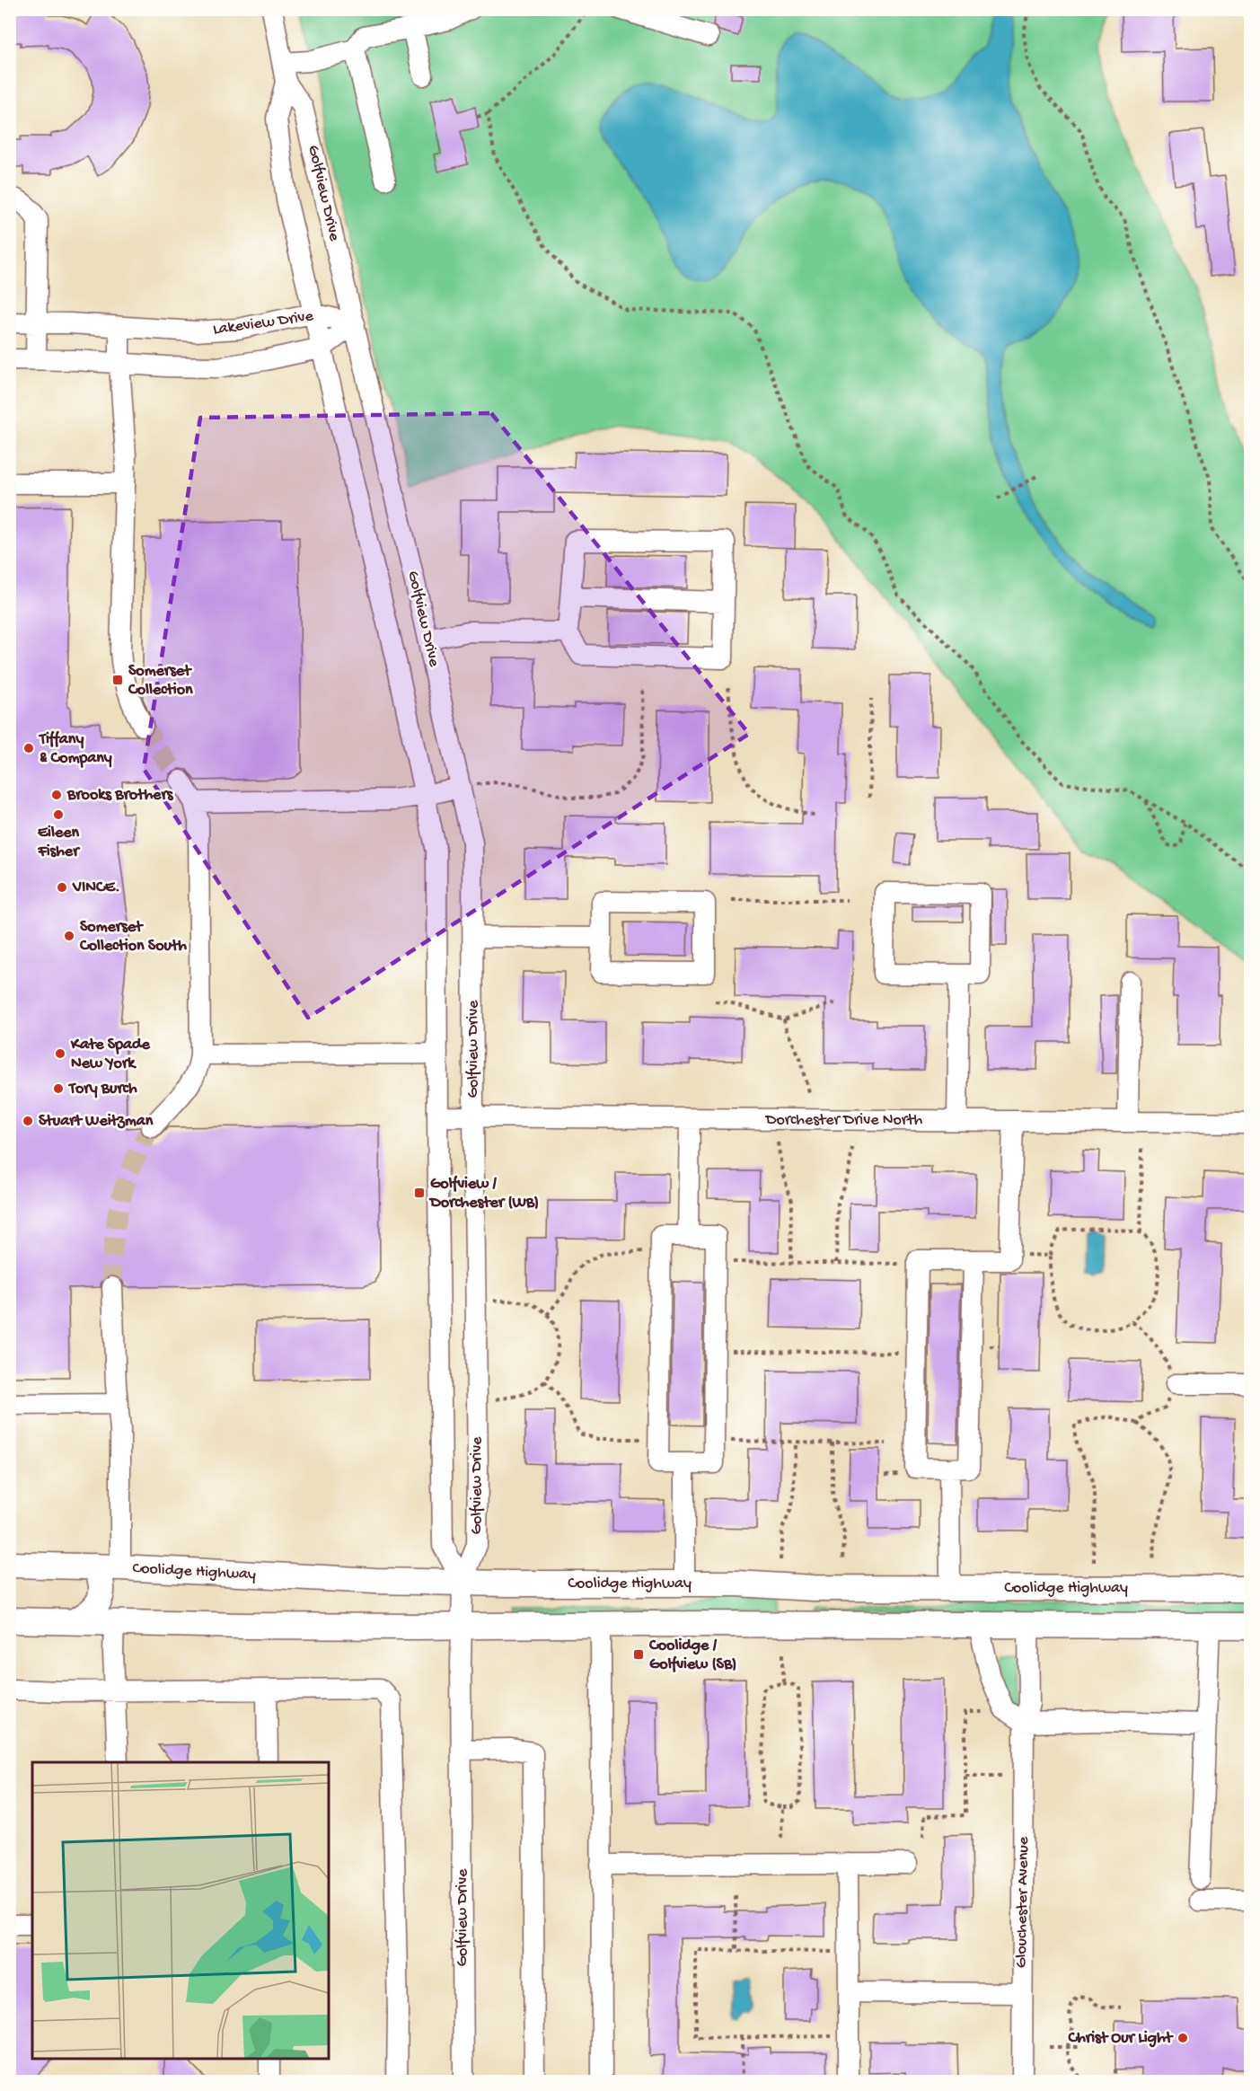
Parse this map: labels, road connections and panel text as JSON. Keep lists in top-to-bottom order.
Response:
{
  "streets": {
    "main road": ["Coolidge Highway"],
    "street": [
      "Golfview Drive",
      "Lakeview Drive",
      "Dorchester Drive North",
      "Glouchester Avenue"
    ]
  },
  "crossings": [
    ["Golfview Drive", "Lakeview Drive"],
    ["Golfview Drive", "Dorchester Drive North"],
    ["Golfview Drive", "Coolidge Highway"]
  ],
  "places": {
    "transit": ["Somerset Collection", "Golfview / Dorchester (WB)", "Coolidge / Golfview (SB)"],
    "other": [
      "Tiffany & Company",
      "Brooks Brothers",
      "Eileen Fisher",
      "VINCE.",
      "Somerset Collection South",
      "Kate Spade New York",
      "Tory Burch",
      "Stuart Weitzman",
      "Christ Our Light"
    ]
  }
}
